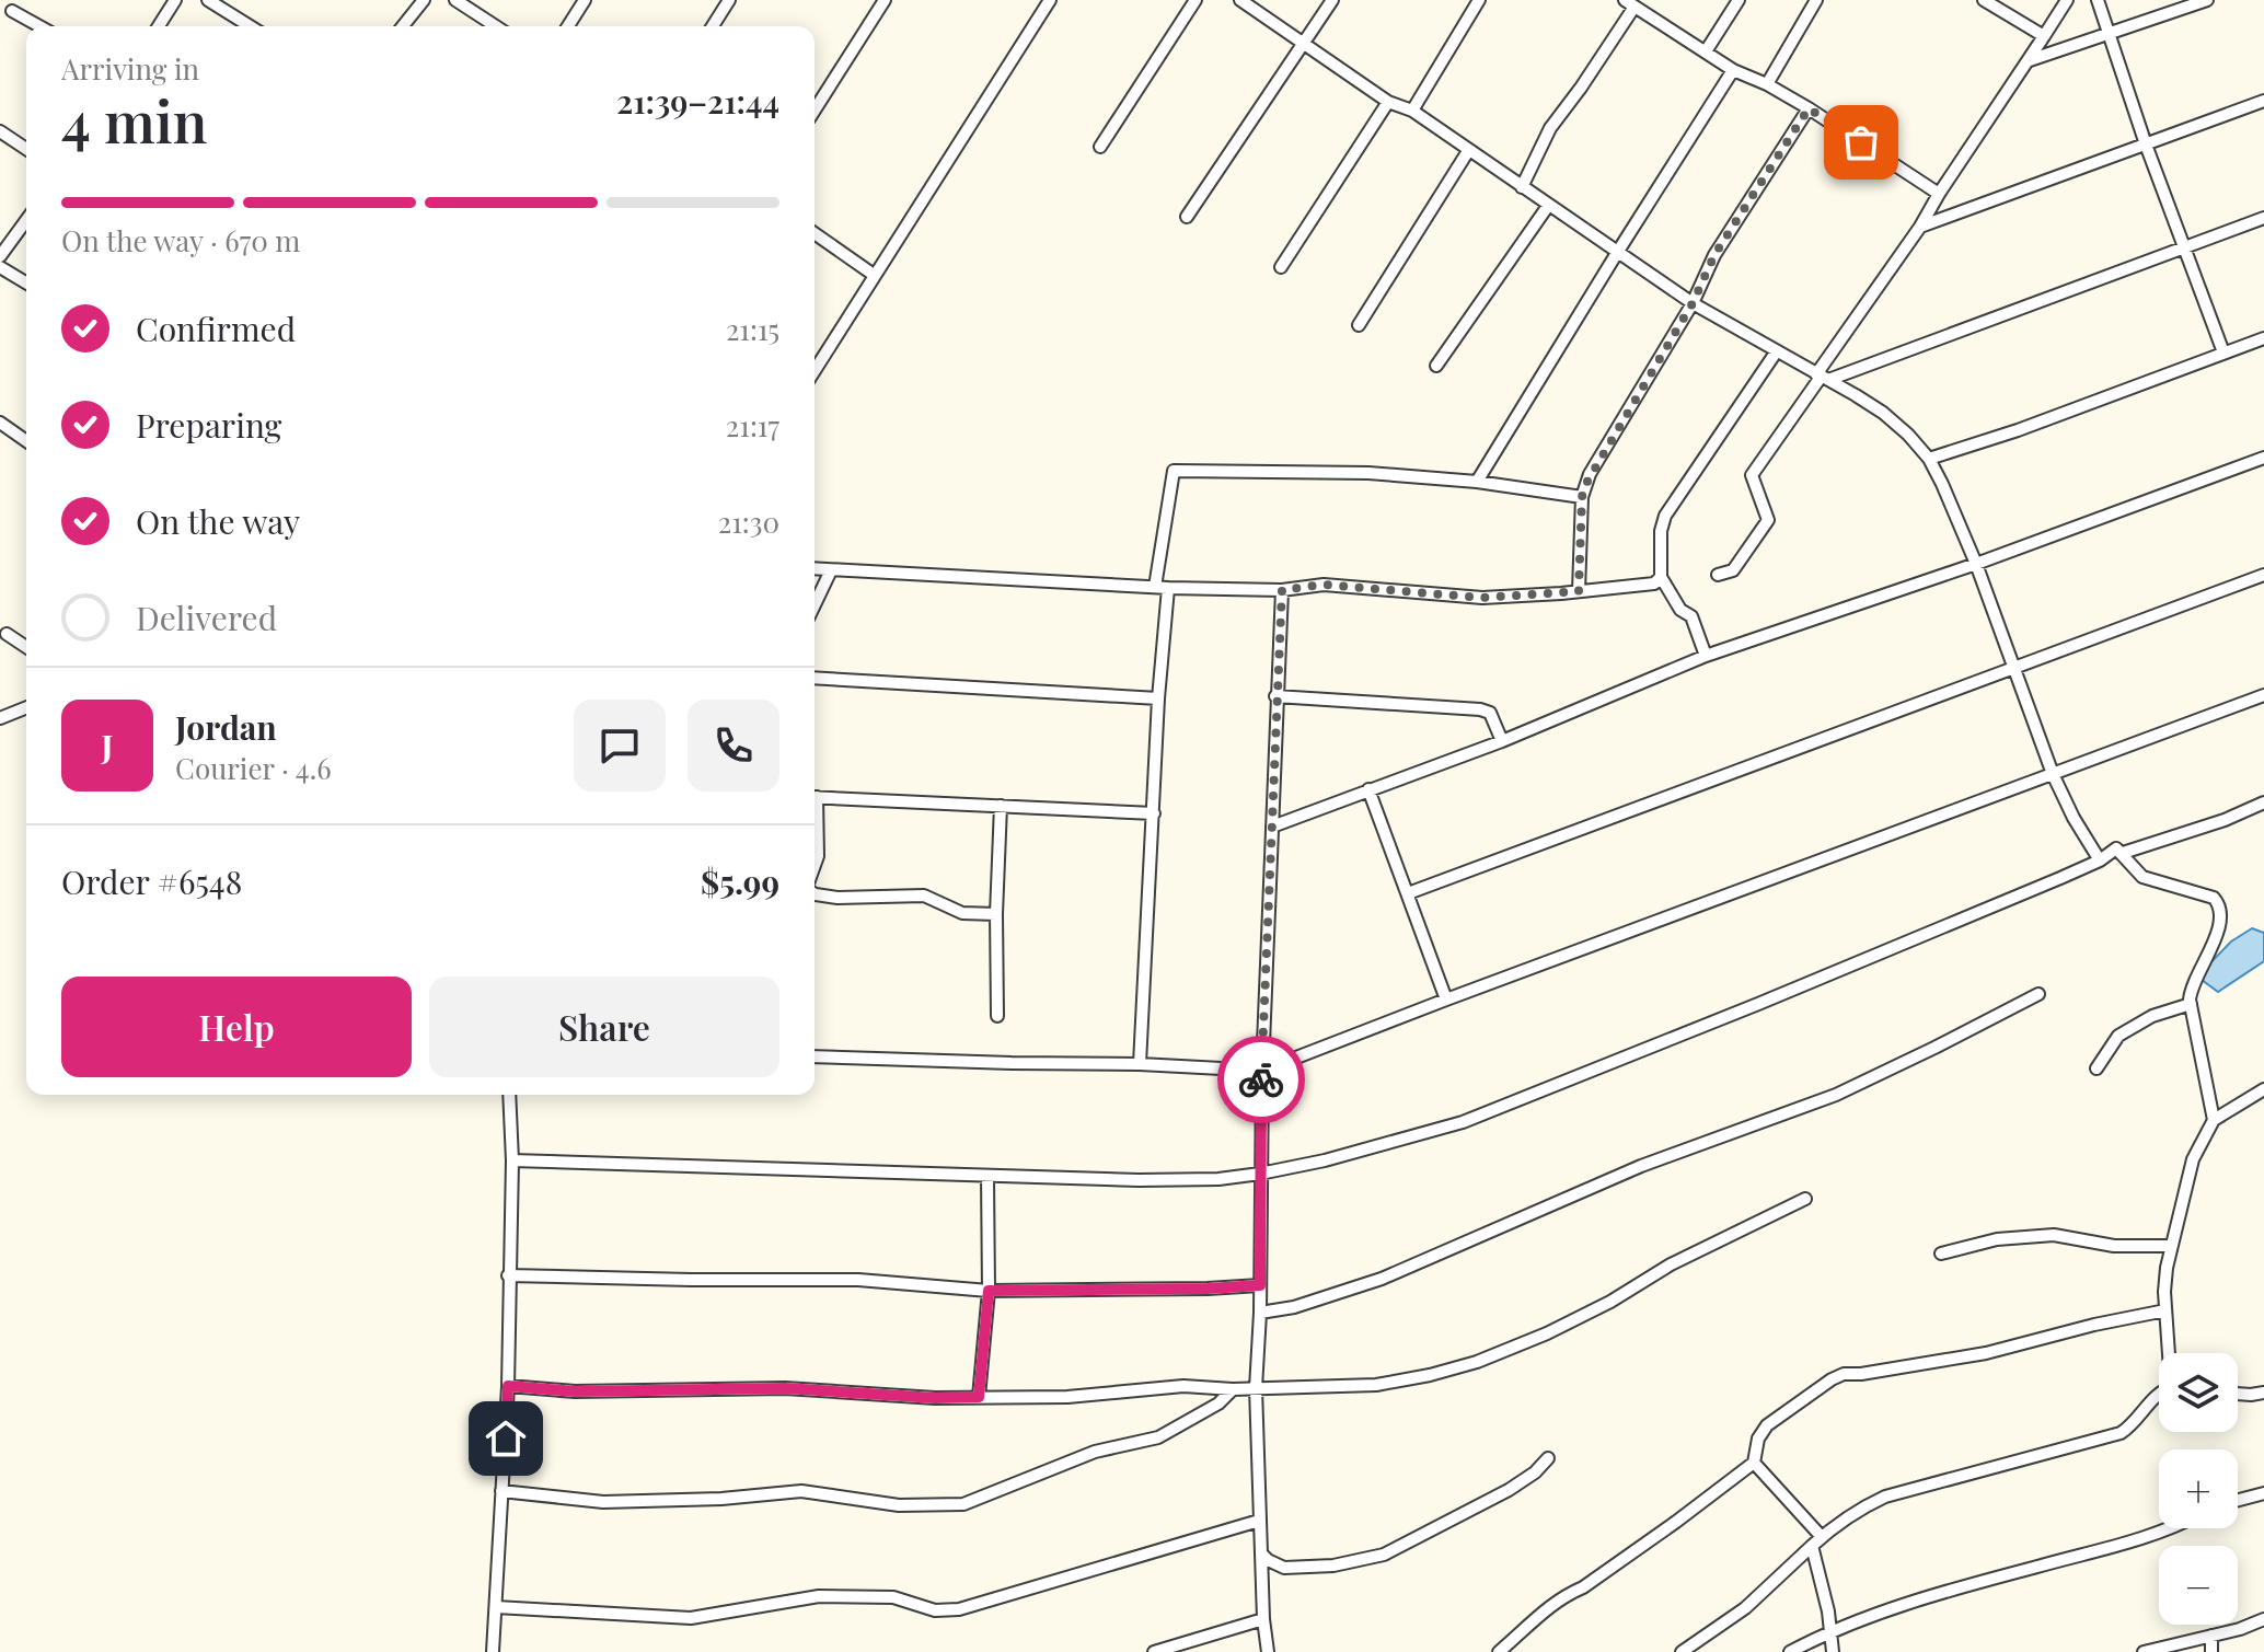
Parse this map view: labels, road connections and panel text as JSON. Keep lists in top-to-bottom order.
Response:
{
  "page": {
    "heading": ["4 min", "Arriving in", "21:39–21:44"],
    "panel": [
      "Jordan",
      "Courier · 4.6",
      "Order #6548",
      "$5.99"
    ],
    "bar": "On the way · 670 m",
    "list": [
      ["Confirmed", "21:15"],
      ["Preparing", "21:17"],
      ["On the way", "21:30"],
      "Delivered"
    ],
    "round": "J",
    "buttons": ["Help", "Share"],
    "map_buttons": ["+", "−"]
  }
}
